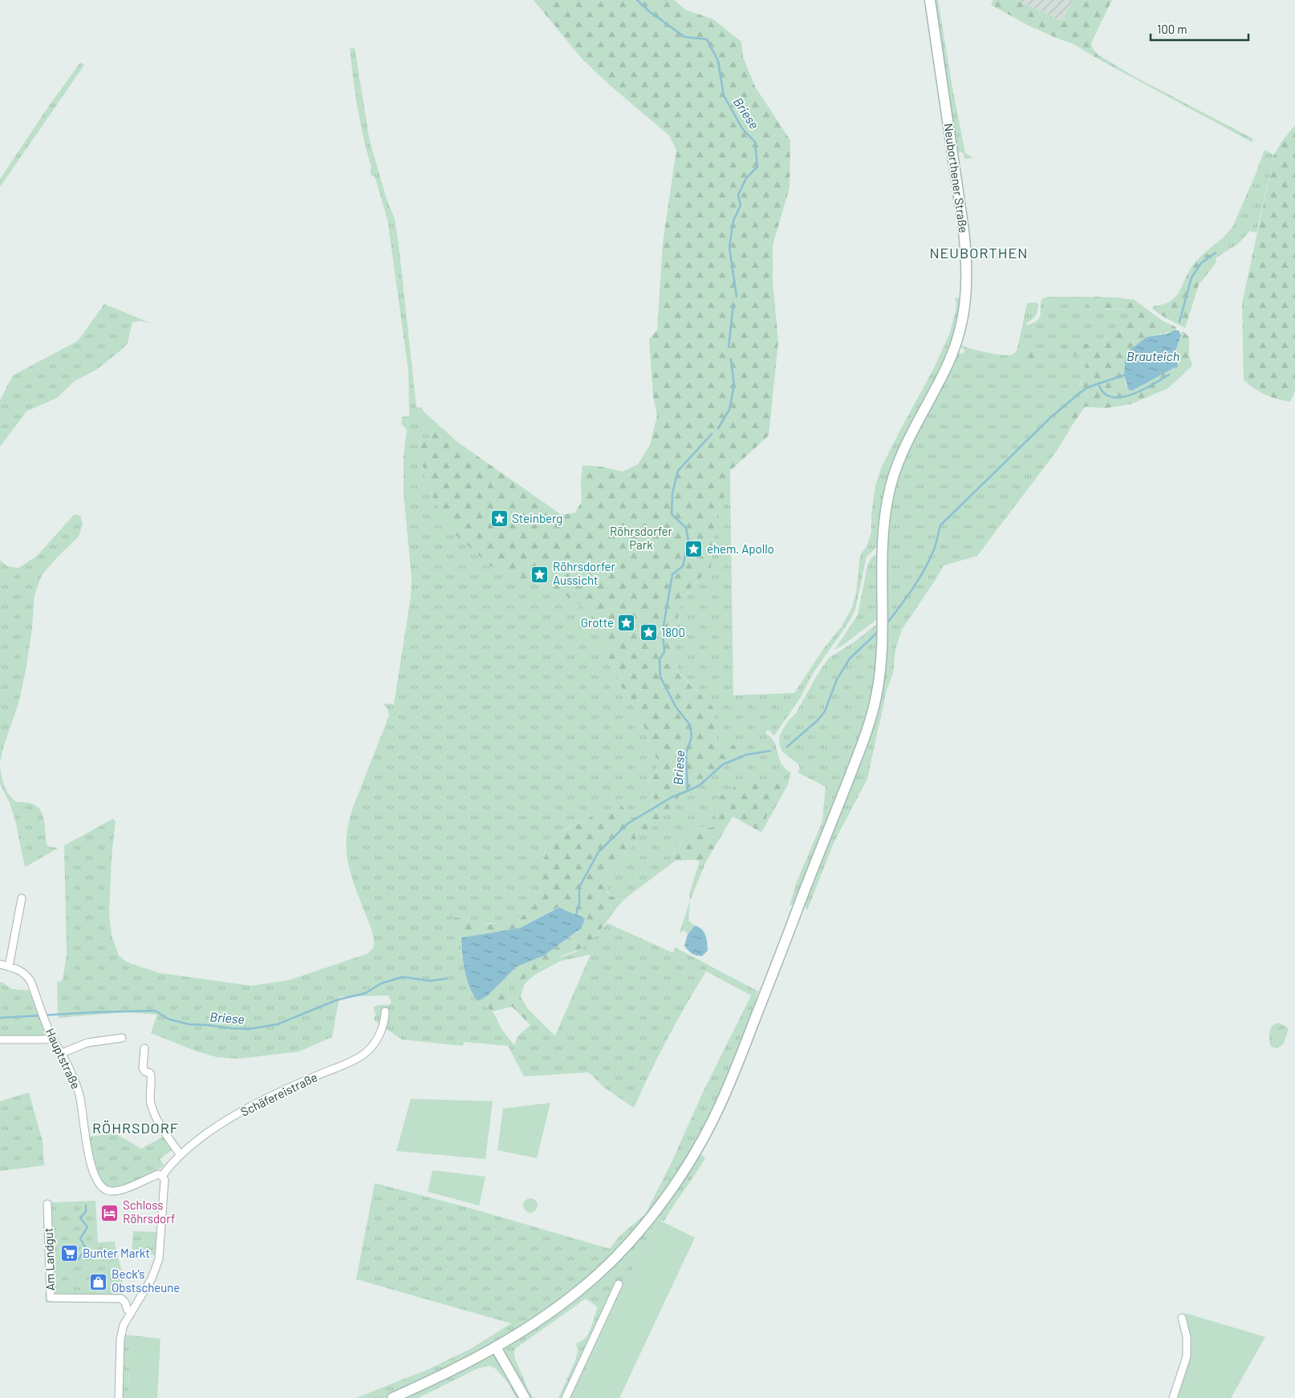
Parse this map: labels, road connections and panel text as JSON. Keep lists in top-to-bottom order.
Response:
{
  "streets": {
    "main road": ["Neuborthener Straße"],
    "street": ["Hauptstraße", "Schäfereistraße", "Am Landgut"]
  },
  "crossings": [
    ["Hauptstraße", "Schäfereistraße"]
  ],
  "districts": ["NEUBORTHEN", "RÖHRSDORF"],
  "water": ["Briese", "Brauteich"],
  "parks": ["Röhrsdorfer Park"],
  "places": {
    "place": [
      "Steinberg",
      "ehem. Apollo",
      "Röhrsdorfer Aussicht",
      "Grotte",
      "1800"
    ],
    "hotel": ["Schloss Röhrsdorf"],
    "supermarket": ["Bunter Markt"],
    "shop": ["Beck's Obstscheune"]
  },
  "scale_bar": "100 m"
}
